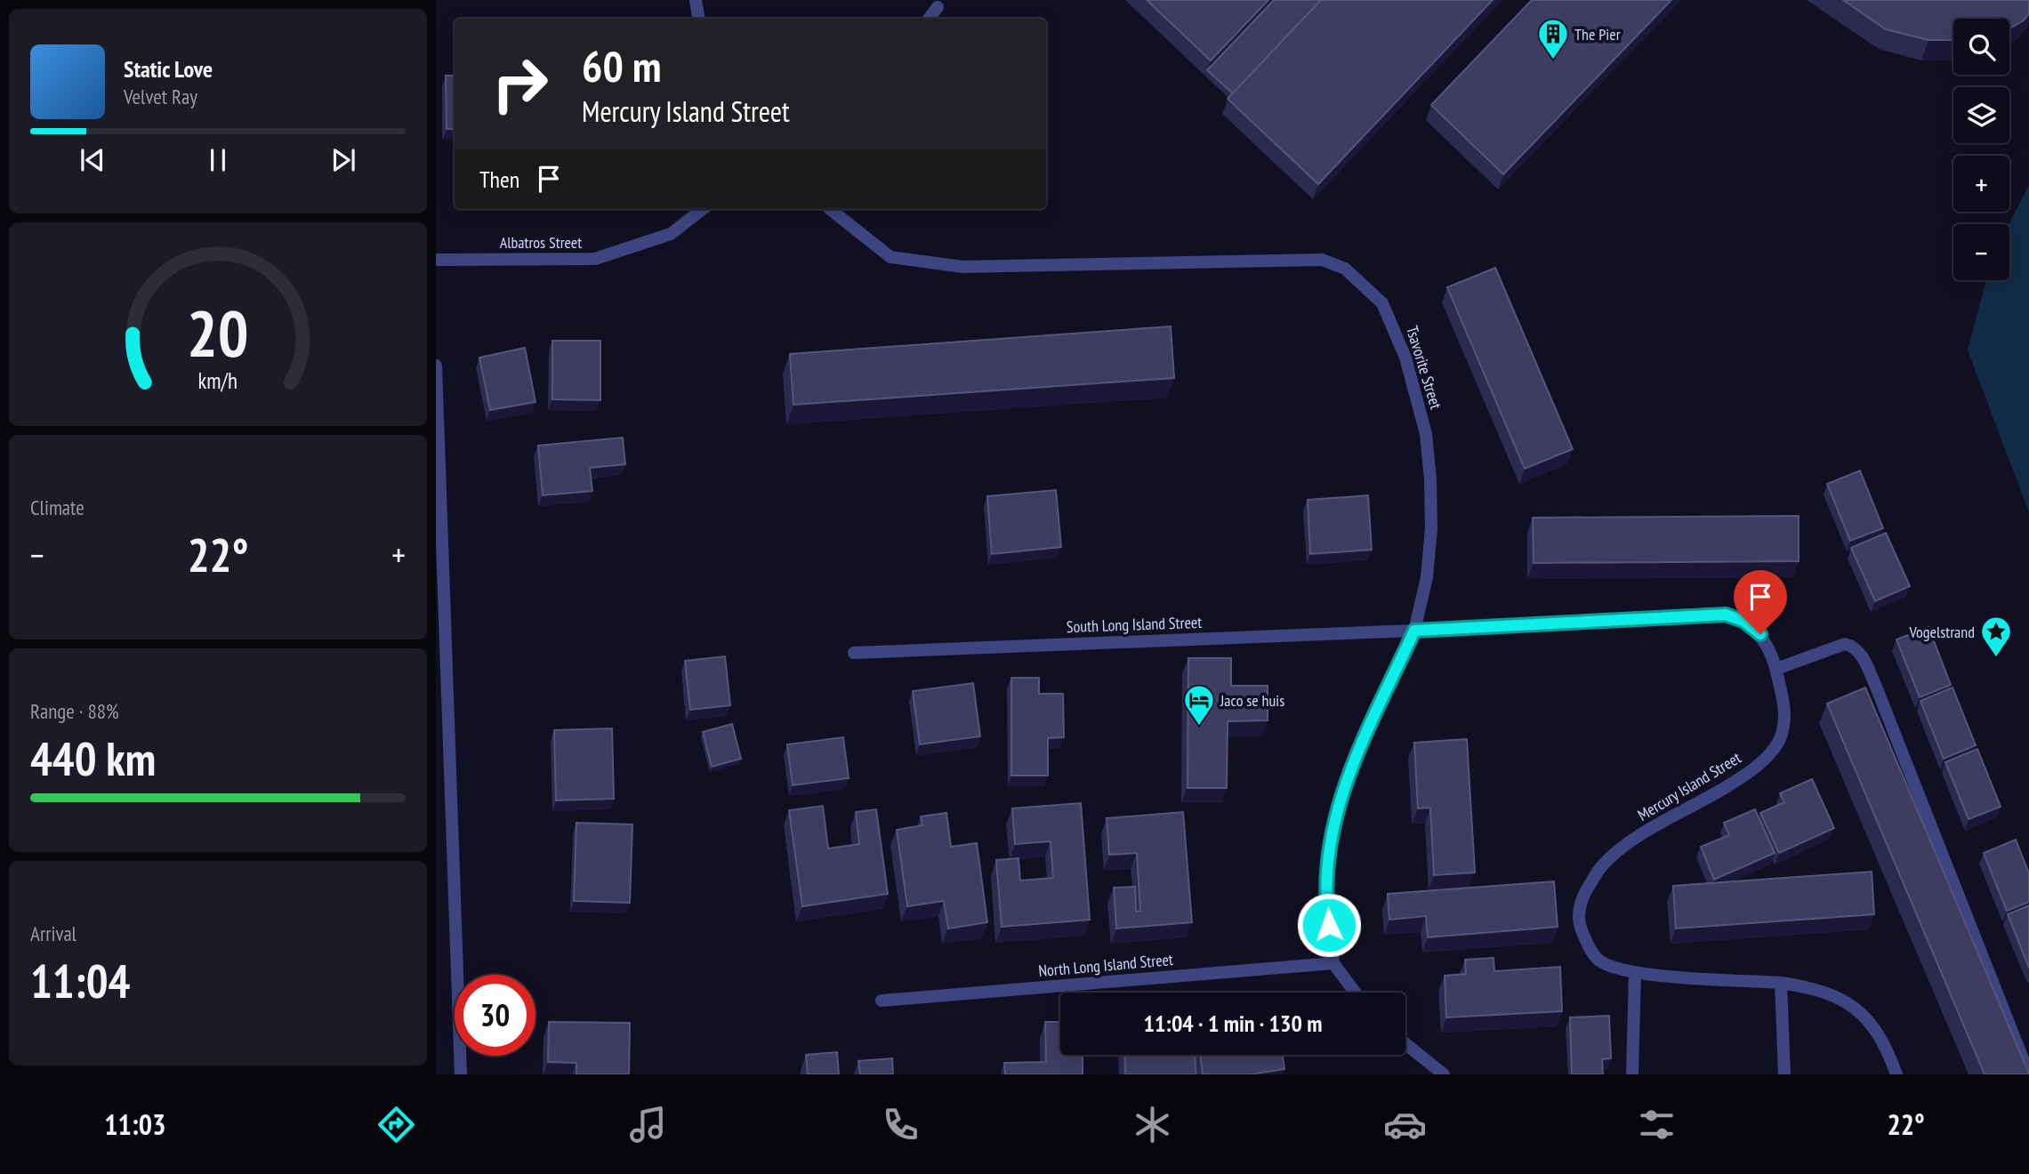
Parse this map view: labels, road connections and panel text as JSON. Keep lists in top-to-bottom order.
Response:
{
  "streets": {
    "street": [
      "Albatros Street",
      "Tsavorite Street",
      "South Long Island Street",
      "Mercury Island Street",
      "North Long Island Street"
    ]
  },
  "crossings": [
    ["Tsavorite Street", "South Long Island Street"],
    ["Tsavorite Street", "Mercury Island Street"],
    ["Tsavorite Street", "North Long Island Street"],
    ["South Long Island Street", "Mercury Island Street"]
  ],
  "places": {
    "building": ["The Pier"],
    "place": ["Vogelstrand"],
    "hotel": ["Jaco se huis"]
  },
  "page": {
    "map_buttons": ["+", "−"],
    "turn": ["60 m", "Mercury Island Street"],
    "song": ["Static Love", "Velvet Ray"],
    "then": "Then",
    "tile": [
      "Climate",
      ["Range · 88%", "440 km"],
      ["Arrival", "11:04"]
    ],
    "heat": ["−", "22°", "+"],
    "limit": "30",
    "trip": "11:04 · 1 min · 130 m",
    "tabs": ["11:03", "22°"],
    "gauge": ["20", "km/h"]
  }
}
